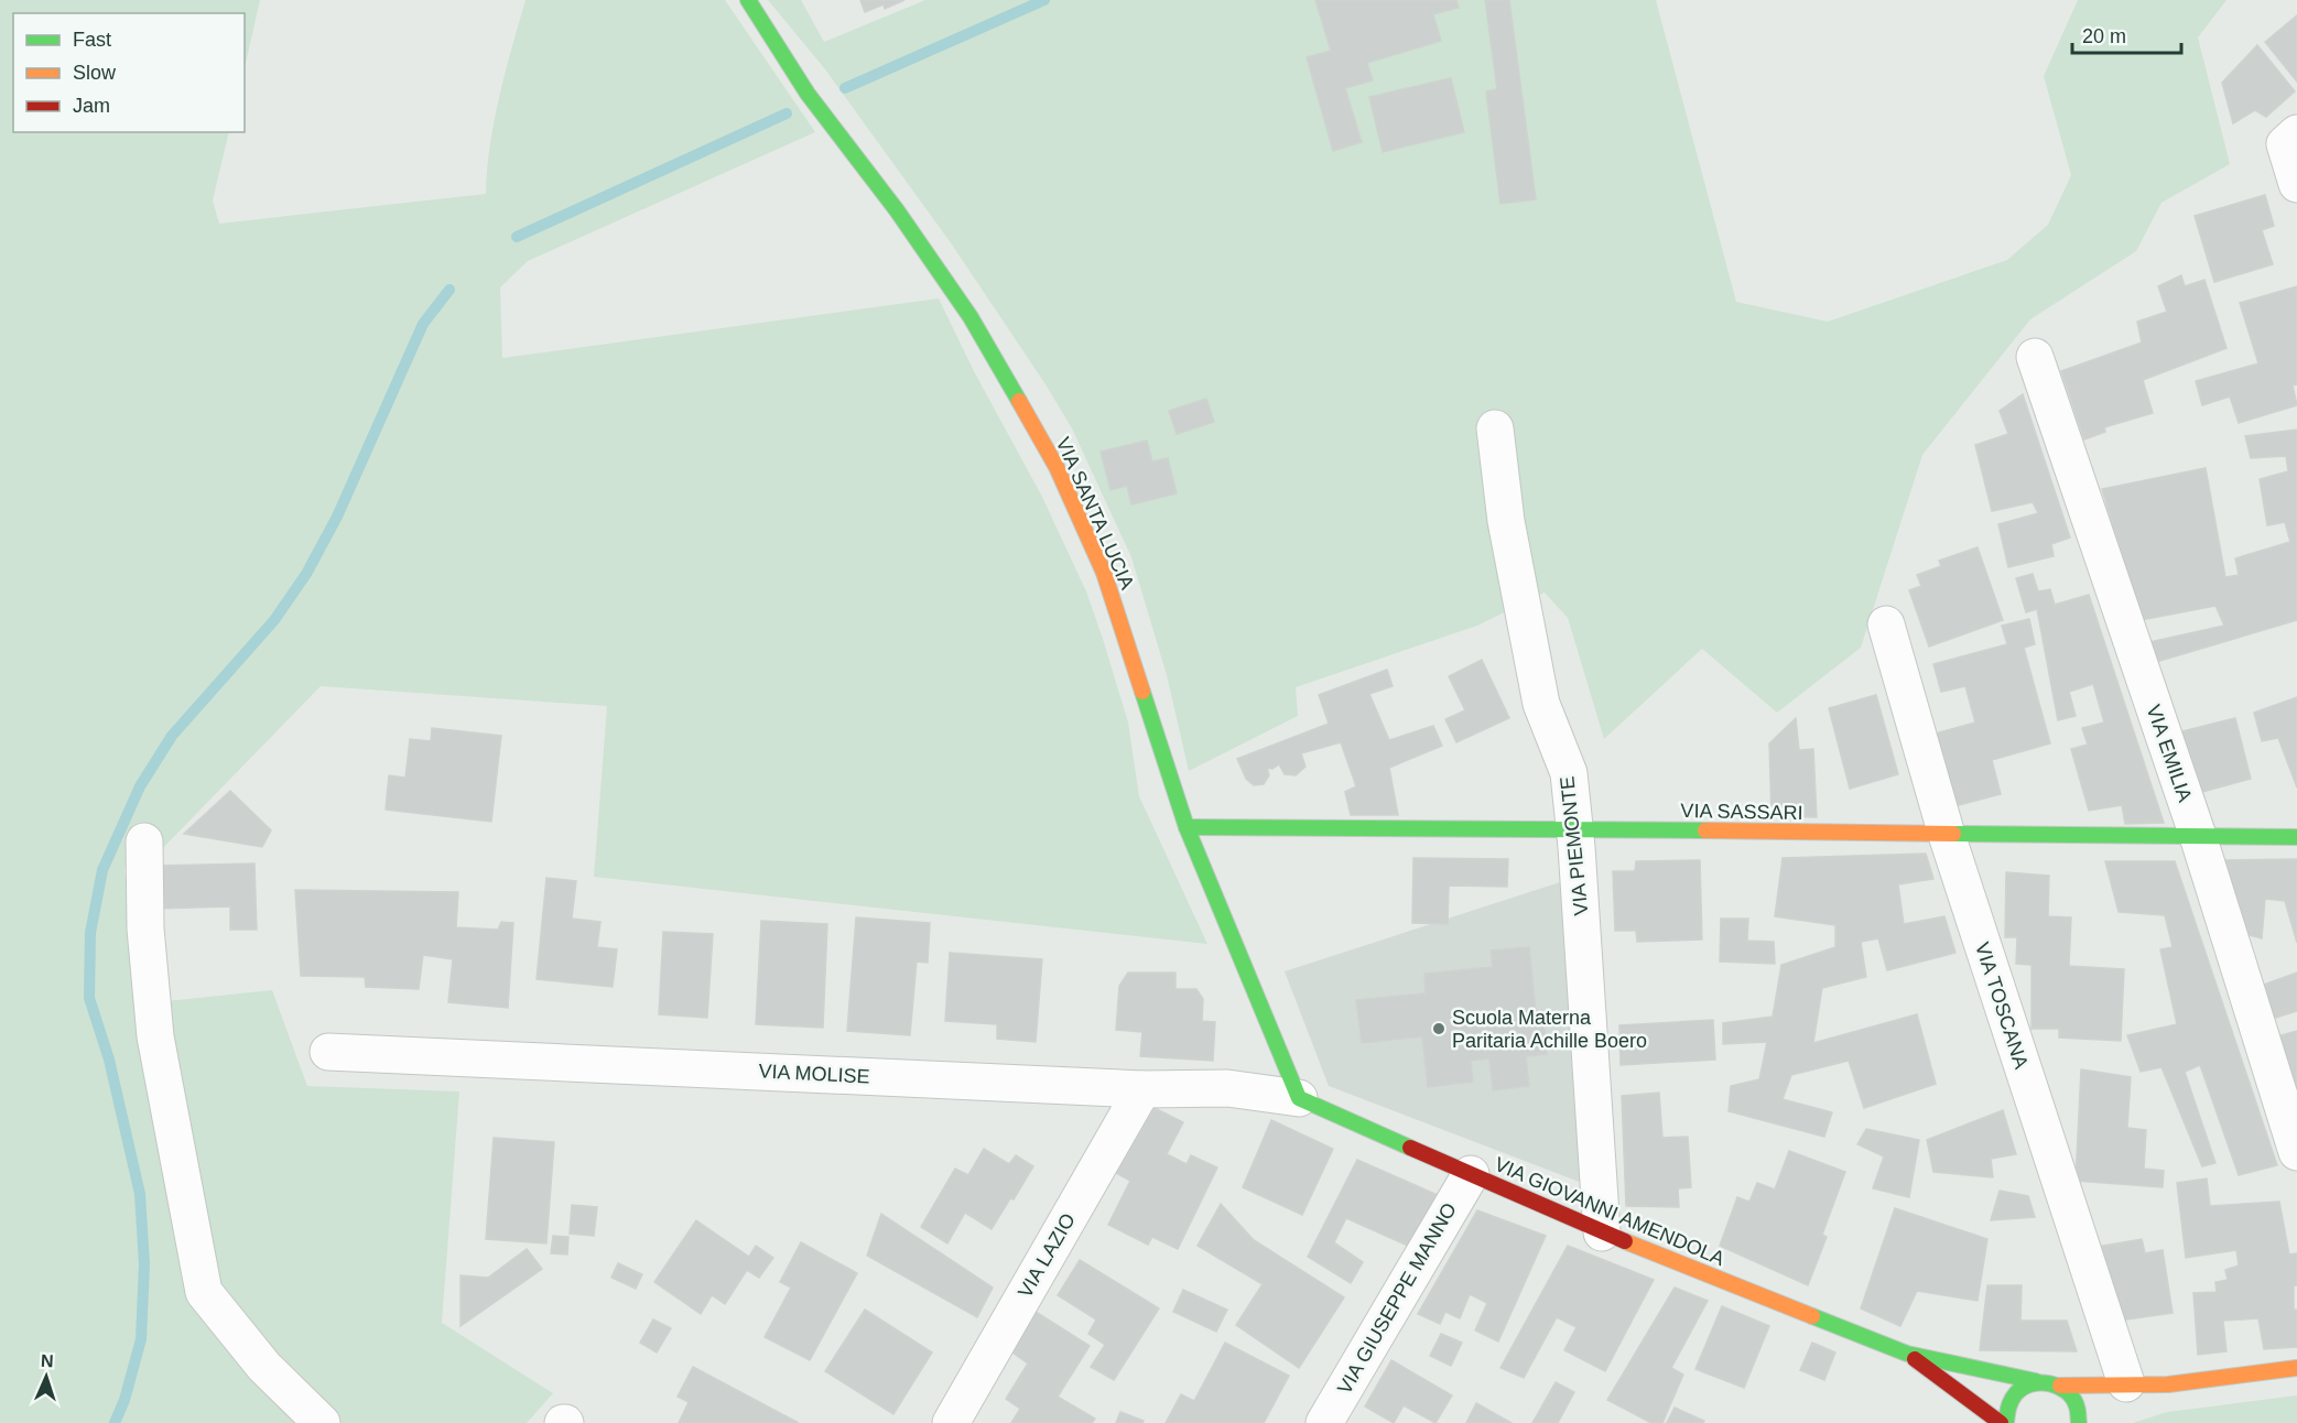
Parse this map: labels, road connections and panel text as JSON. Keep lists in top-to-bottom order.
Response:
{
  "streets": {
    "street": [
      "VIA SANTA LUCIA",
      "VIA EMILIA",
      "VIA SASSARI",
      "VIA PIEMONTE",
      "VIA TOSCANA",
      "VIA MOLISE",
      "VIA GIOVANNI AMENDOLA",
      "VIA LAZIO",
      "VIA GIUSEPPE MANNO"
    ]
  },
  "crossings": [
    ["VIA SANTA LUCIA", "VIA SASSARI"],
    ["VIA SANTA LUCIA", "VIA MOLISE"],
    ["VIA SANTA LUCIA", "VIA GIOVANNI AMENDOLA"],
    ["VIA EMILIA", "VIA SASSARI"],
    ["VIA SASSARI", "VIA PIEMONTE"],
    ["VIA SASSARI", "VIA TOSCANA"],
    ["VIA PIEMONTE", "VIA GIOVANNI AMENDOLA"],
    ["VIA MOLISE", "VIA GIOVANNI AMENDOLA"],
    ["VIA MOLISE", "VIA LAZIO"],
    ["VIA GIOVANNI AMENDOLA", "VIA GIUSEPPE MANNO"]
  ],
  "places": ["Scuola Materna Paritaria Achille Boero"],
  "legend": ["Fast", "Slow", "Jam"],
  "scale_bar": "20 m",
  "north": "top"
}
